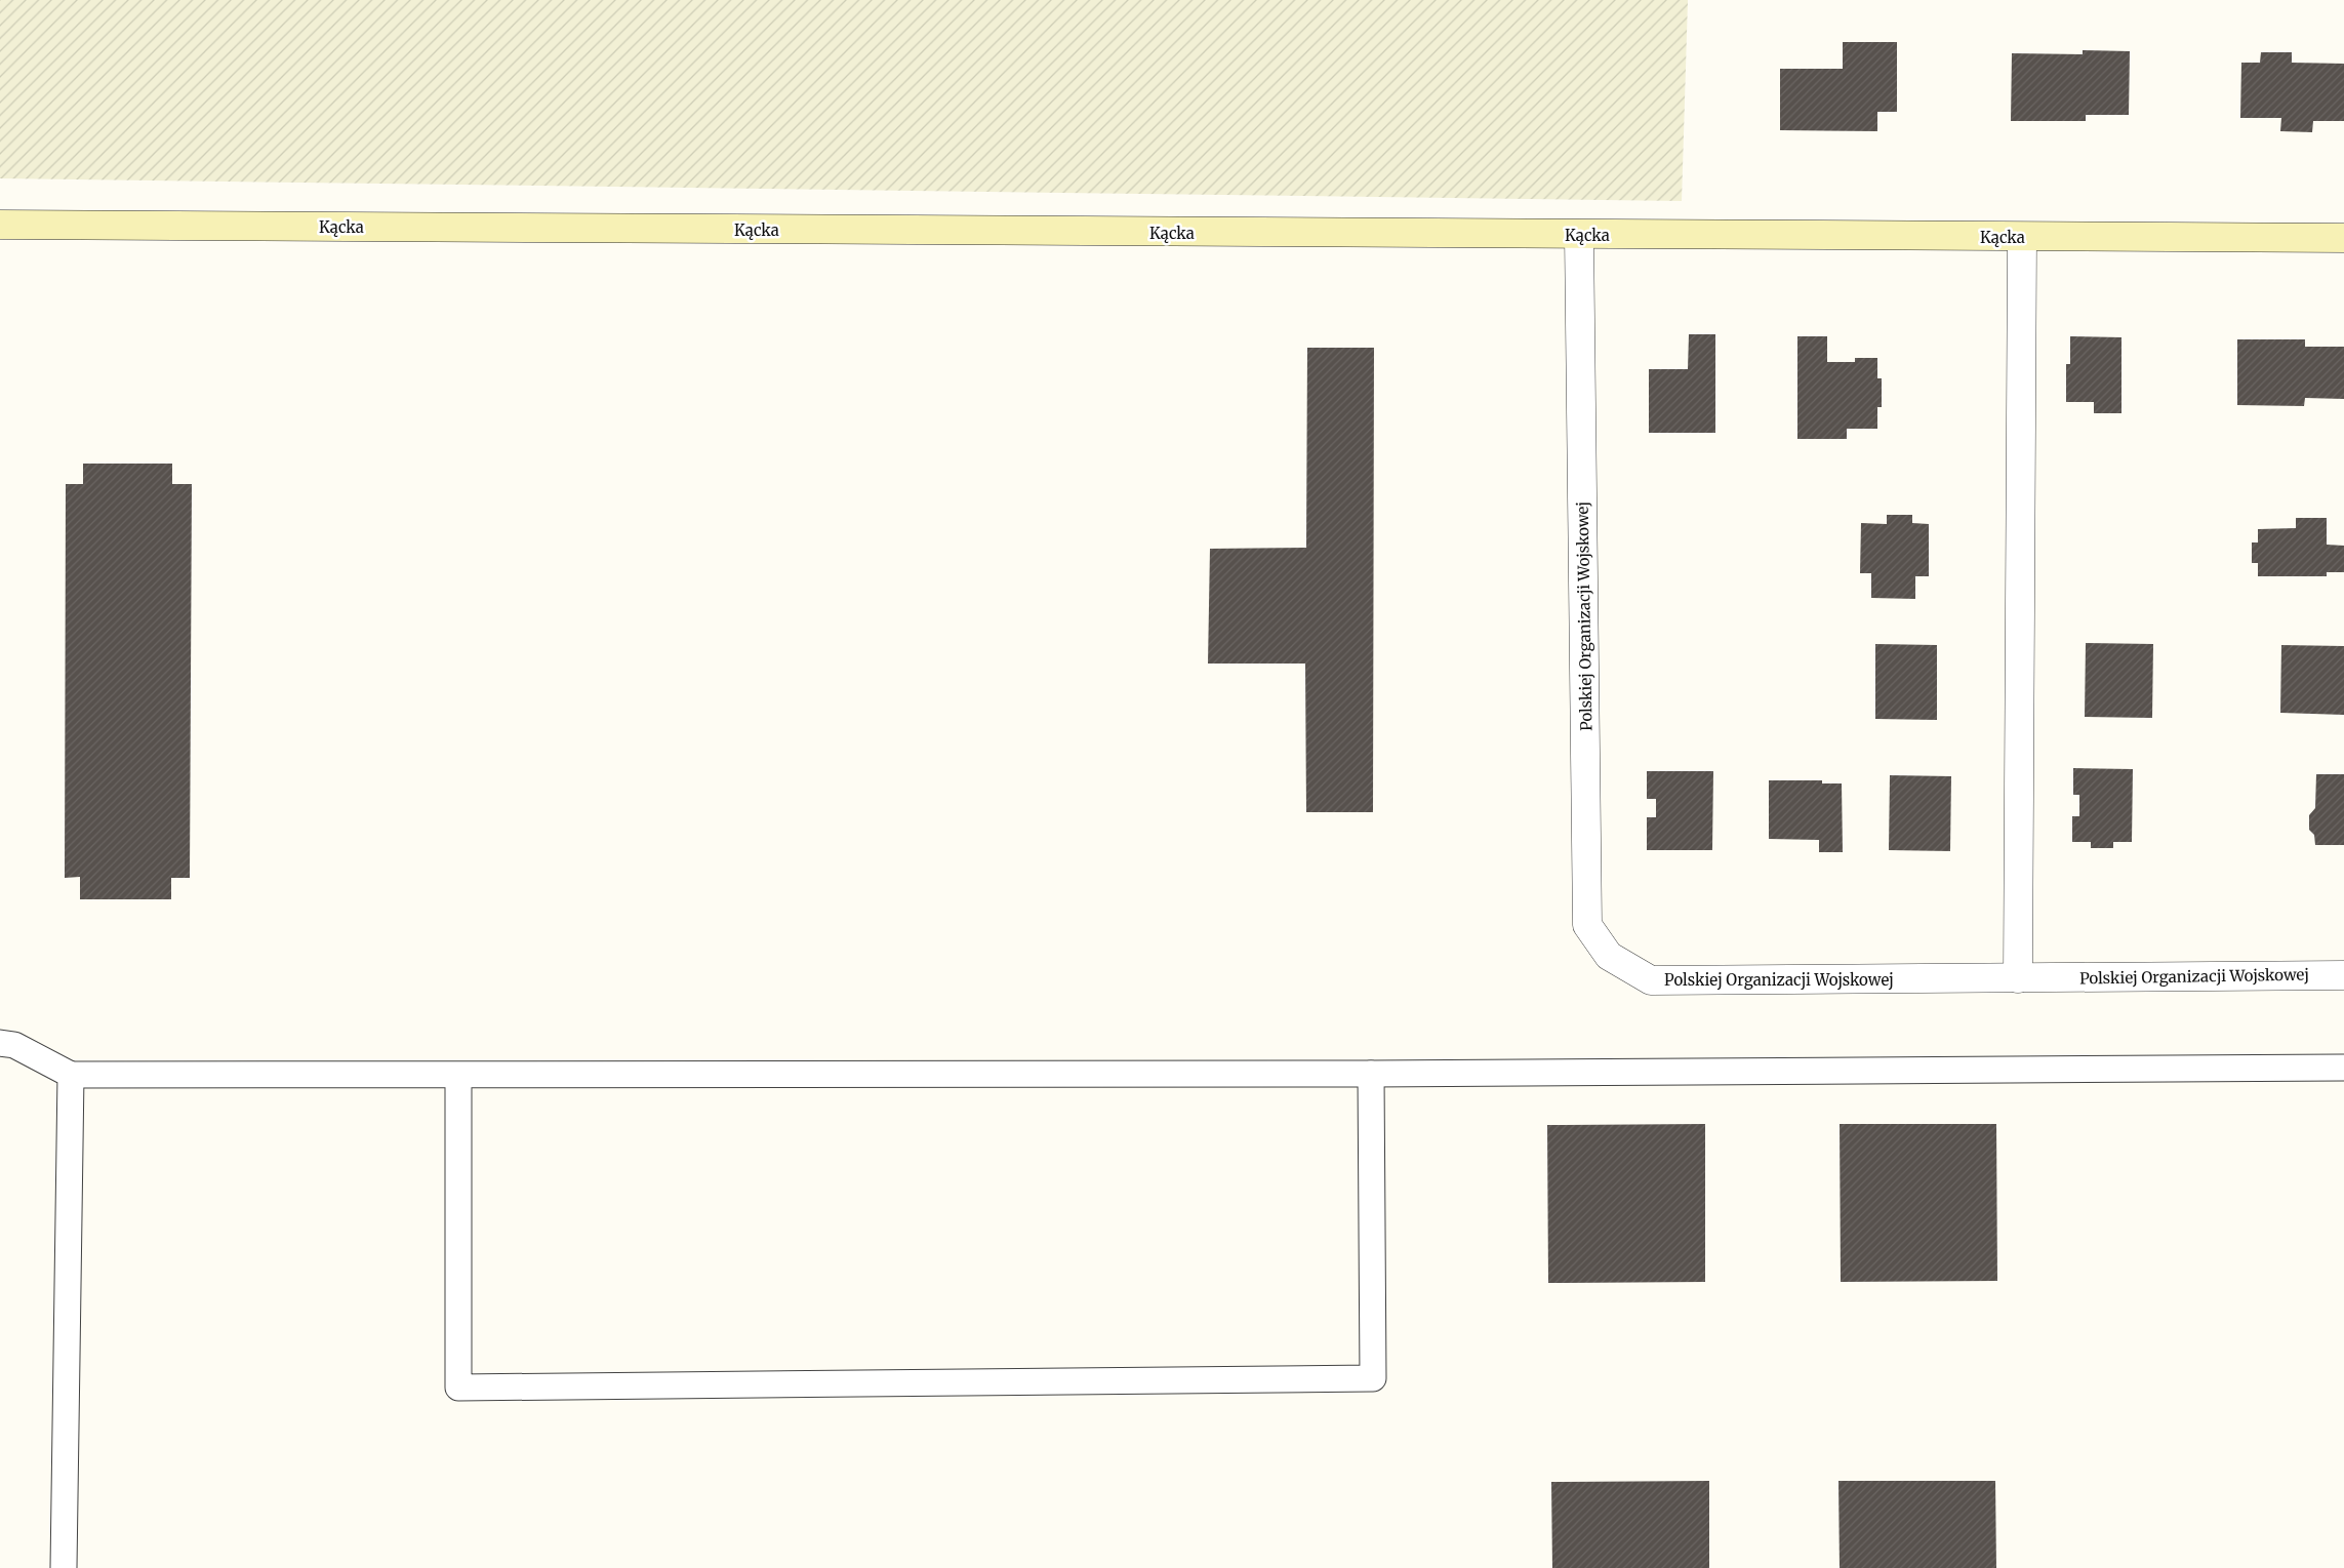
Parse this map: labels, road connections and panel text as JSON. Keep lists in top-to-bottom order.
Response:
{
  "streets": {
    "street": ["Kącka", "Polskiej Organizacji Wojskowej"]
  },
  "crossings": [
    ["Kącka", "Polskiej Organizacji Wojskowej"]
  ]
}
